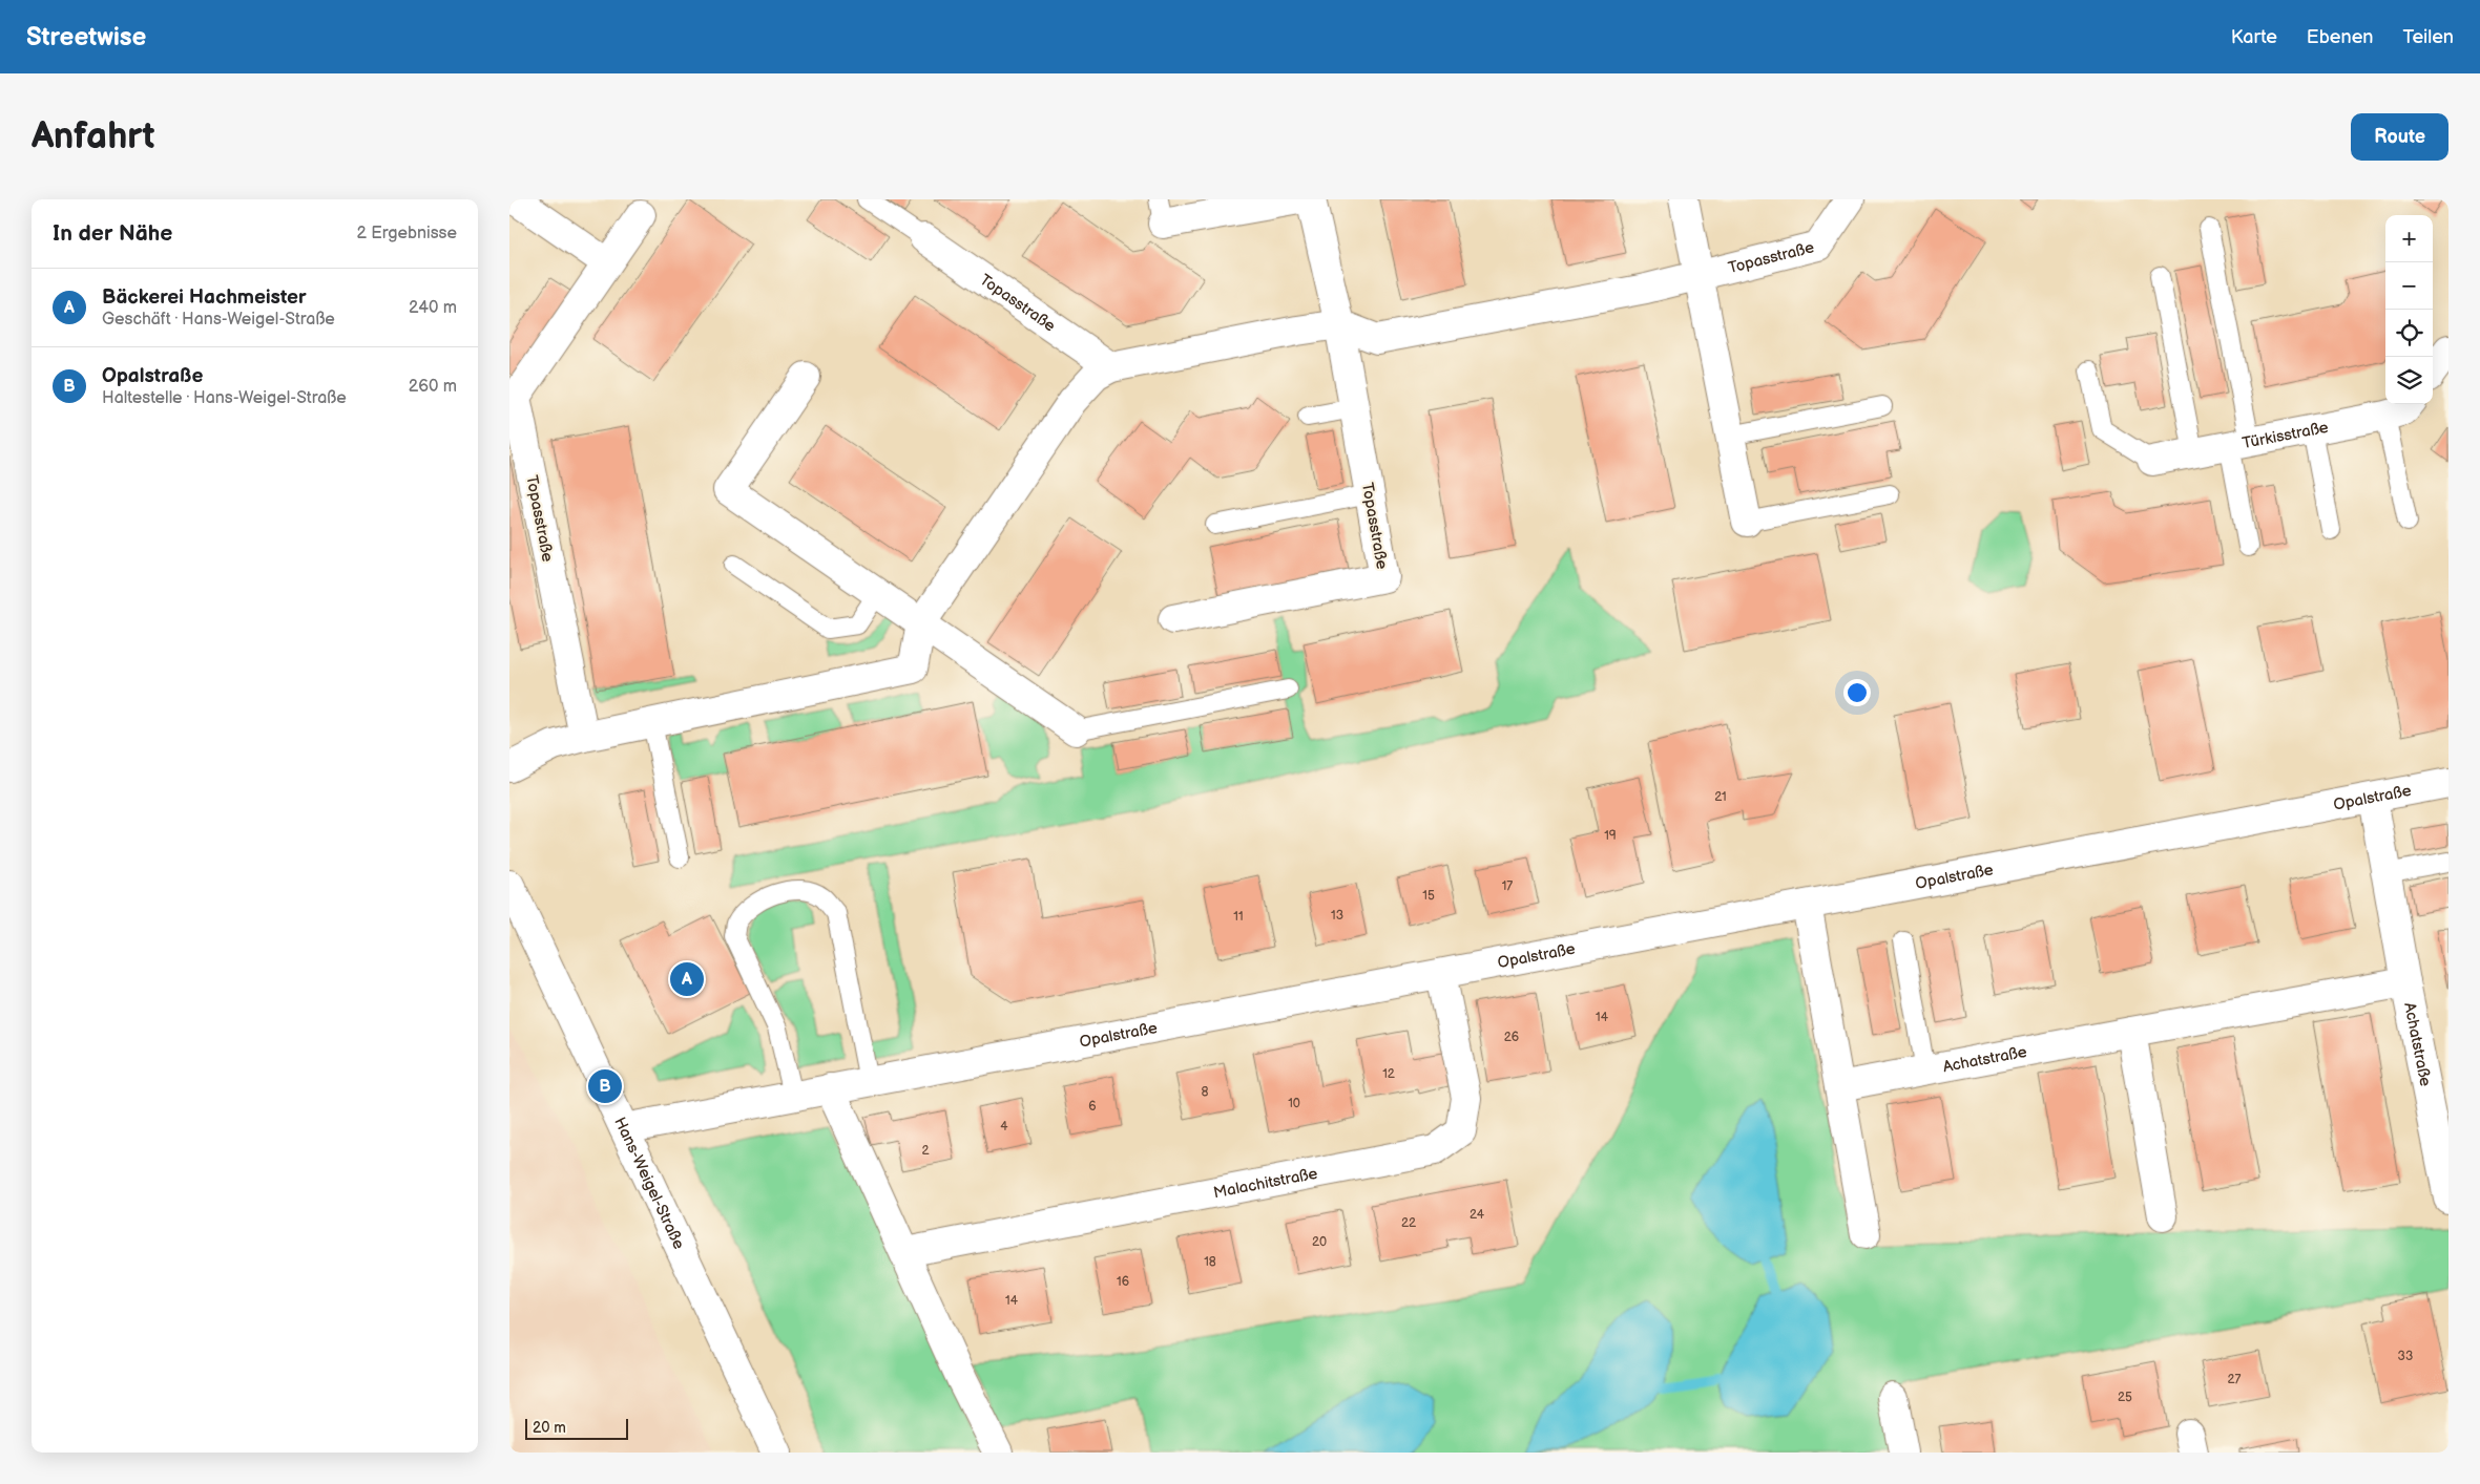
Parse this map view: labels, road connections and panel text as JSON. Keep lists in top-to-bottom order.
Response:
{
  "streets": {
    "street": [
      "Topasstraße",
      "Türkisstraße",
      "Opalstraße",
      "Achatstraße",
      "Hans-Weigel-Straße",
      "Malachitstraße"
    ]
  },
  "crossings": [
    ["Opalstraße", "Achatstraße"],
    ["Opalstraße", "Hans-Weigel-Straße"],
    ["Opalstraße", "Malachitstraße"]
  ],
  "house_numbers": [
    "21",
    "19",
    "17",
    "15",
    "13",
    "11",
    "14",
    "26",
    "12",
    "8",
    "10",
    "6",
    "4",
    "2",
    "24",
    "22",
    "20",
    "18",
    "16",
    "14",
    "33",
    "27",
    "25"
  ],
  "scale_bar": "20 m",
  "page": {
    "header": "Streetwise",
    "nav": ["Karte", "Ebenen", "Teilen"],
    "buttons": "Route",
    "title": "Anfahrt",
    "heading": ["In der Nähe", "2 Ergebnisse"],
    "map_buttons": ["+", "−"],
    "list": [
      {
        "mark": "A",
        "name": "Bäckerei Hachmeister",
        "note": "Geschäft · Hans-Weigel-Straße",
        "value": "240 m"
      },
      {
        "mark": "B",
        "name": "Opalstraße",
        "note": "Haltestelle · Hans-Weigel-Straße",
        "value": "260 m"
      }
    ],
    "pins": ["A", "B"],
    "scale": "20 m"
  }
}
